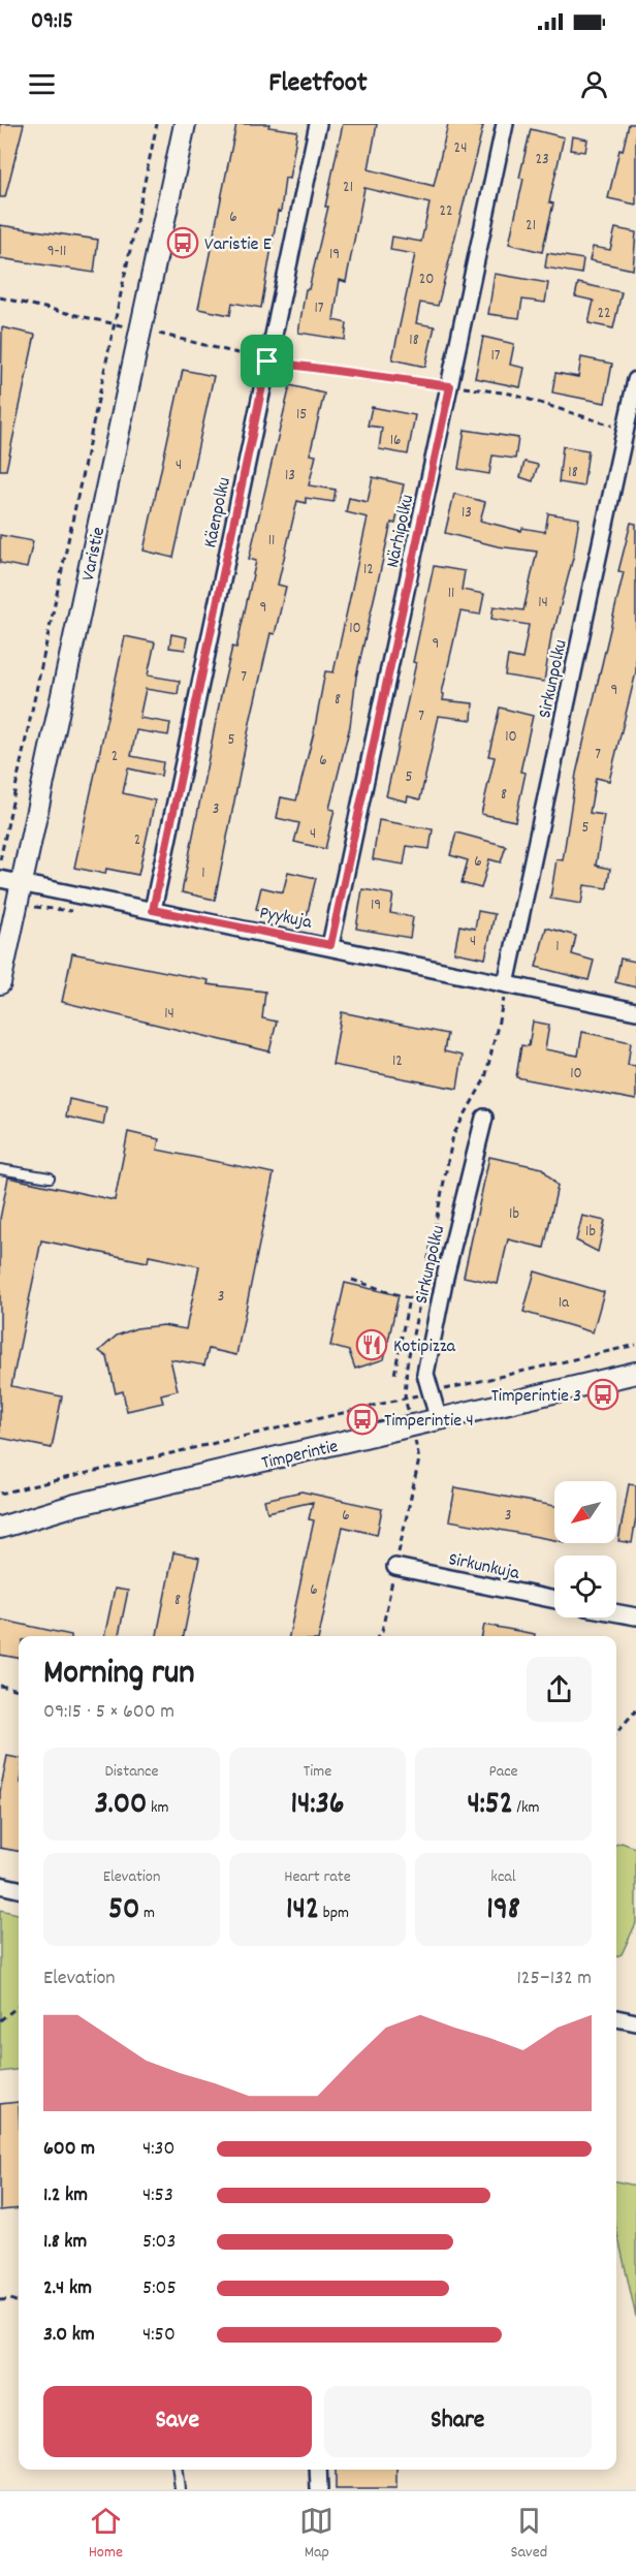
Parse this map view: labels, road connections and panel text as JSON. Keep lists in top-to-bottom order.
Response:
{
  "streets": {
    "street": [
      "Käenpolku",
      "Närhipolku",
      "Varistie",
      "Sirkunpolku",
      "Pyykuja",
      "Timperintie",
      "Sirkunkuja"
    ]
  },
  "crossings": [
    ["Käenpolku", "Pyykuja"],
    ["Närhipolku", "Pyykuja"],
    ["Varistie", "Pyykuja"],
    ["Sirkunpolku", "Pyykuja"],
    ["Sirkunpolku", "Timperintie"]
  ],
  "places": {
    "bus stop": ["Varistie E", "Timperintie 3", "Timperintie 4"],
    "restaurant": ["Kotipizza"]
  },
  "house_numbers": [
    "24",
    "23",
    "21",
    "22",
    "6",
    "21",
    "9-11",
    "19",
    "20",
    "17",
    "22",
    "18",
    "17",
    "15",
    "16",
    "4",
    "18",
    "13",
    "13",
    "11",
    "12",
    "11",
    "14",
    "9",
    "10",
    "9",
    "7",
    "9",
    "8",
    "7",
    "10",
    "5",
    "7",
    "2",
    "6",
    "5",
    "8",
    "3",
    "5",
    "4",
    "2",
    "6",
    "1",
    "19",
    "4",
    "1",
    "14",
    "12",
    "10",
    "1b",
    "1b",
    "3",
    "1a",
    "6",
    "3",
    "6",
    "8"
  ],
  "north": "bottom left",
  "page": {
    "status": "09:15",
    "header": "Fleetfoot",
    "heading": ["Morning run", "09:15 · 5 × 600 m"],
    "stats": [
      ["Distance", "3.00 km"],
      ["Time", "14:36"],
      ["Pace", "4:52 /km"],
      ["Elevation", "50 m"],
      ["Heart rate", "142 bpm"],
      ["kcal", "198"]
    ],
    "chart": ["Elevation", "125–132 m"],
    "list": [
      {
        "name": "600 m",
        "note": "4:30"
      },
      {
        "name": "1.2 km",
        "note": "4:53"
      },
      {
        "name": "1.8 km",
        "note": "5:03"
      },
      {
        "name": "2.4 km",
        "note": "5:05"
      },
      {
        "name": "3.0 km",
        "note": "4:50"
      }
    ],
    "buttons": ["Save", "Share"],
    "tabs": ["Home", "Map", "Saved"]
  }
}
